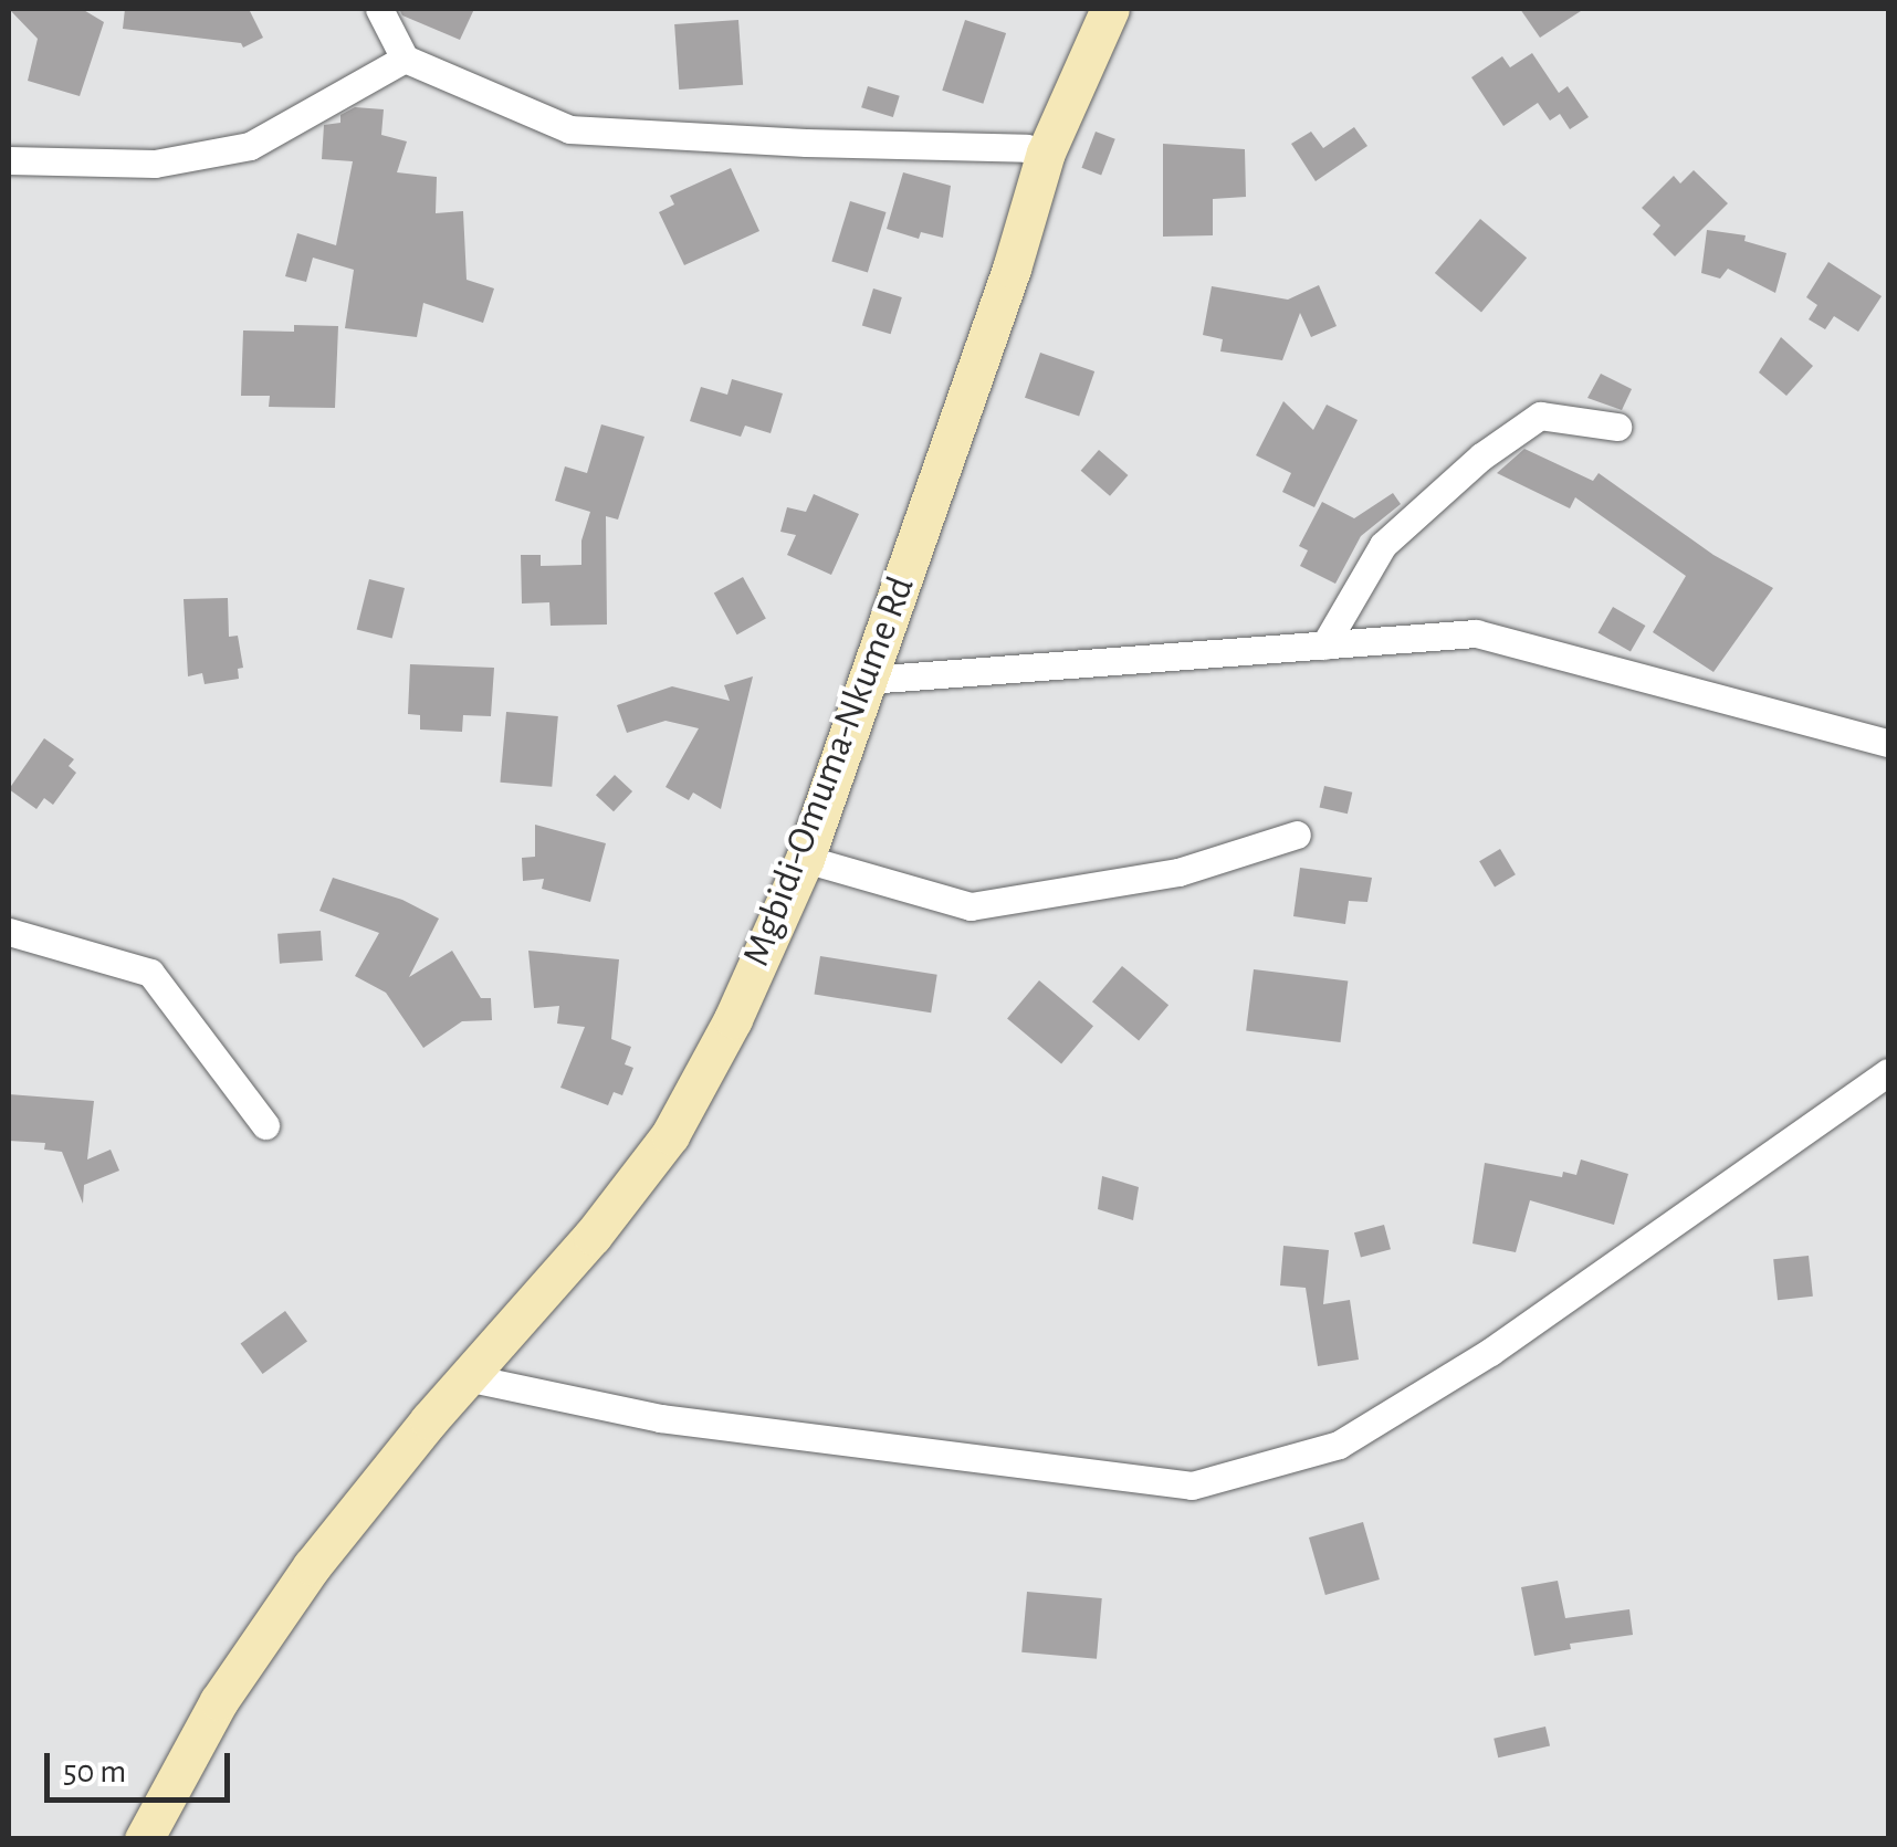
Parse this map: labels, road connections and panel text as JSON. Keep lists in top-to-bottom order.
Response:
{
  "streets": {
    "street": ["Mgbidi-Omuma-Nkume Rd"]
  },
  "scale_bar": "50 m"
}
